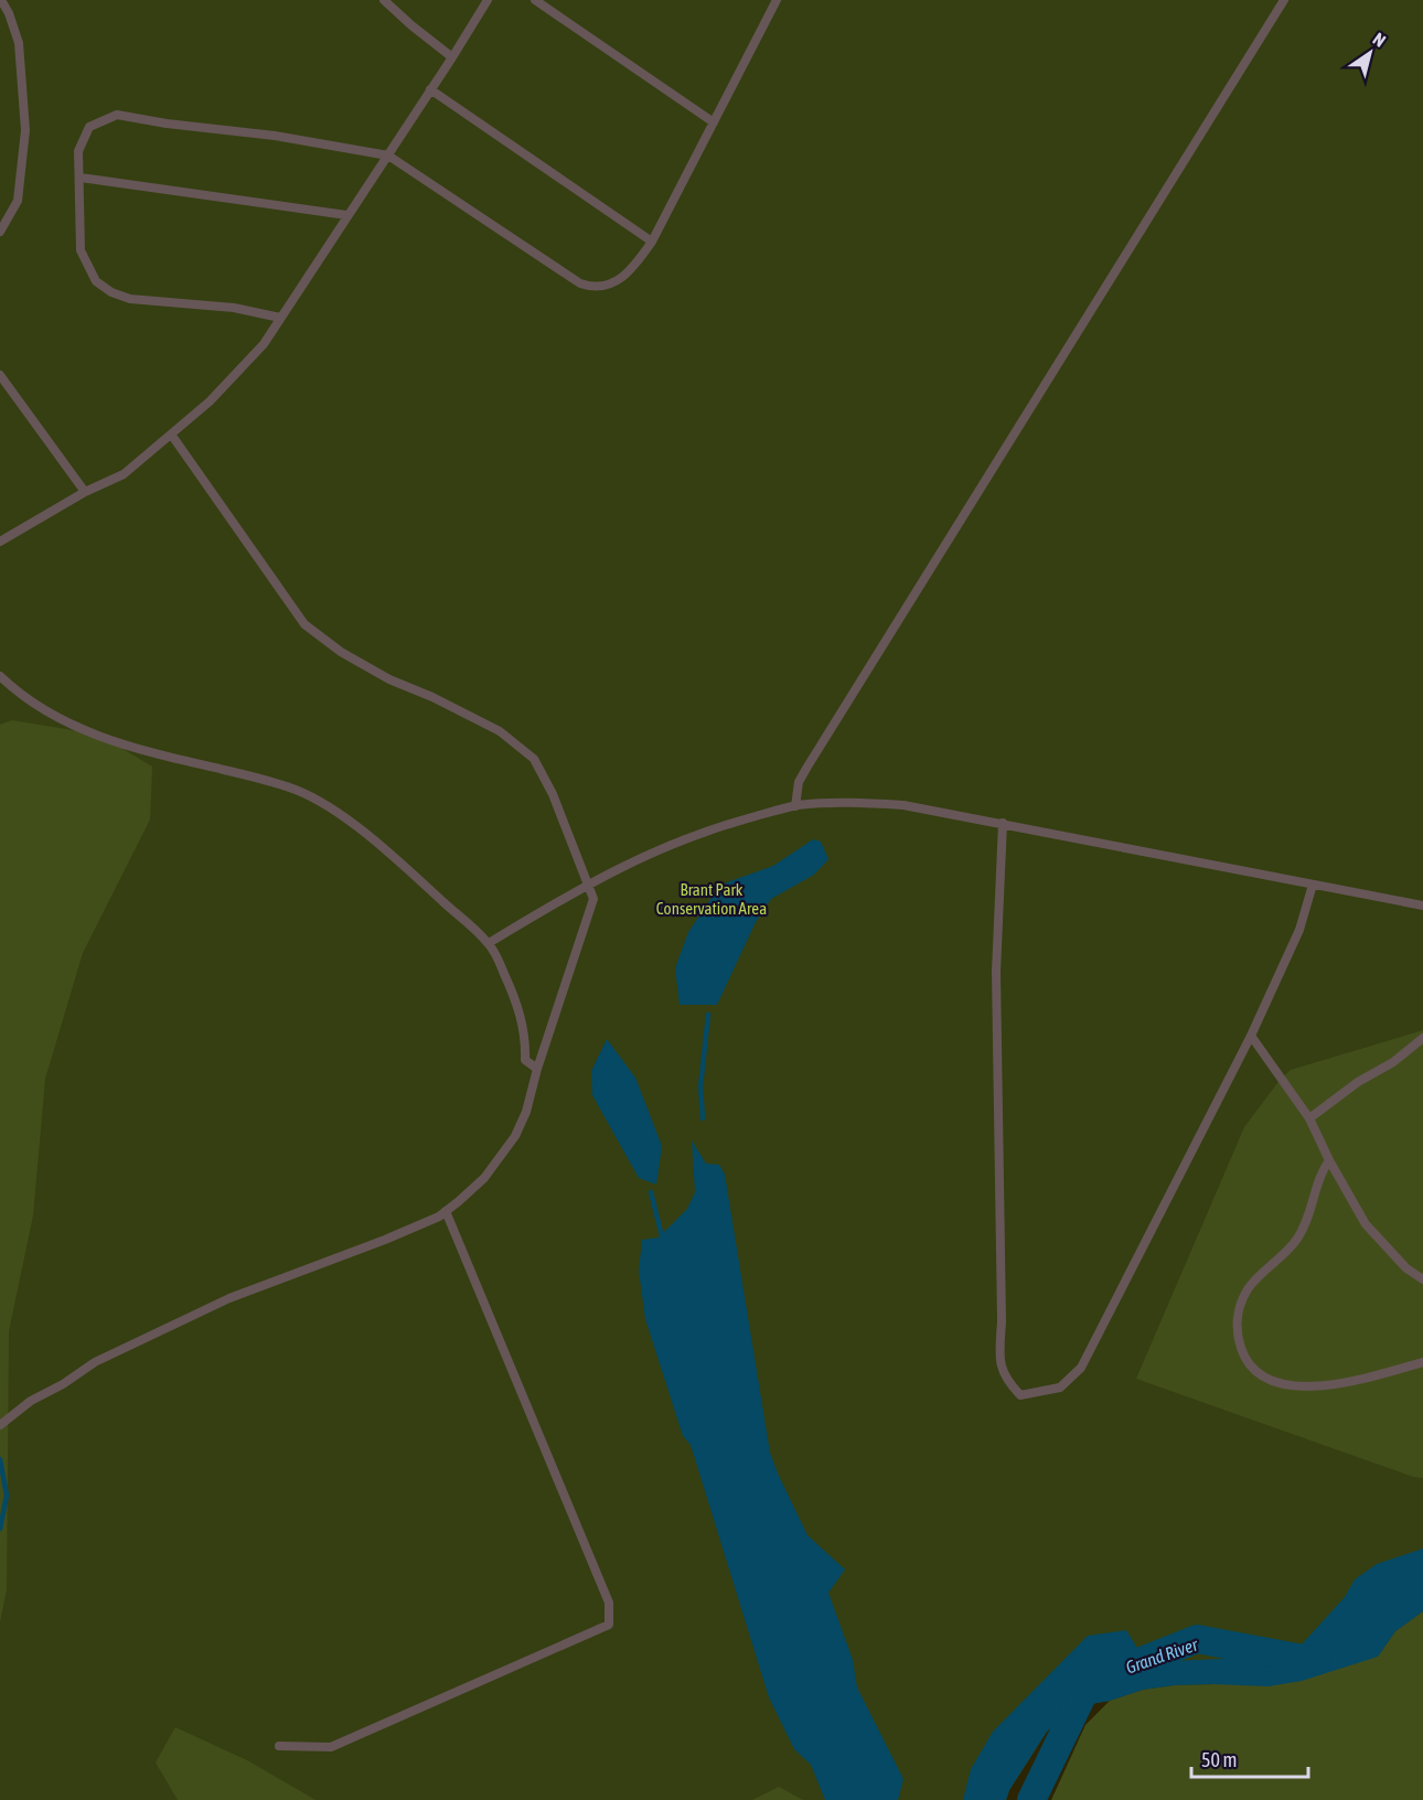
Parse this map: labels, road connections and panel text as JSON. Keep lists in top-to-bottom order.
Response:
{
  "water": ["Grand River"],
  "parks": ["Brant Park Conservation Area"],
  "scale_bar": "50 m",
  "north": "top right"
}
